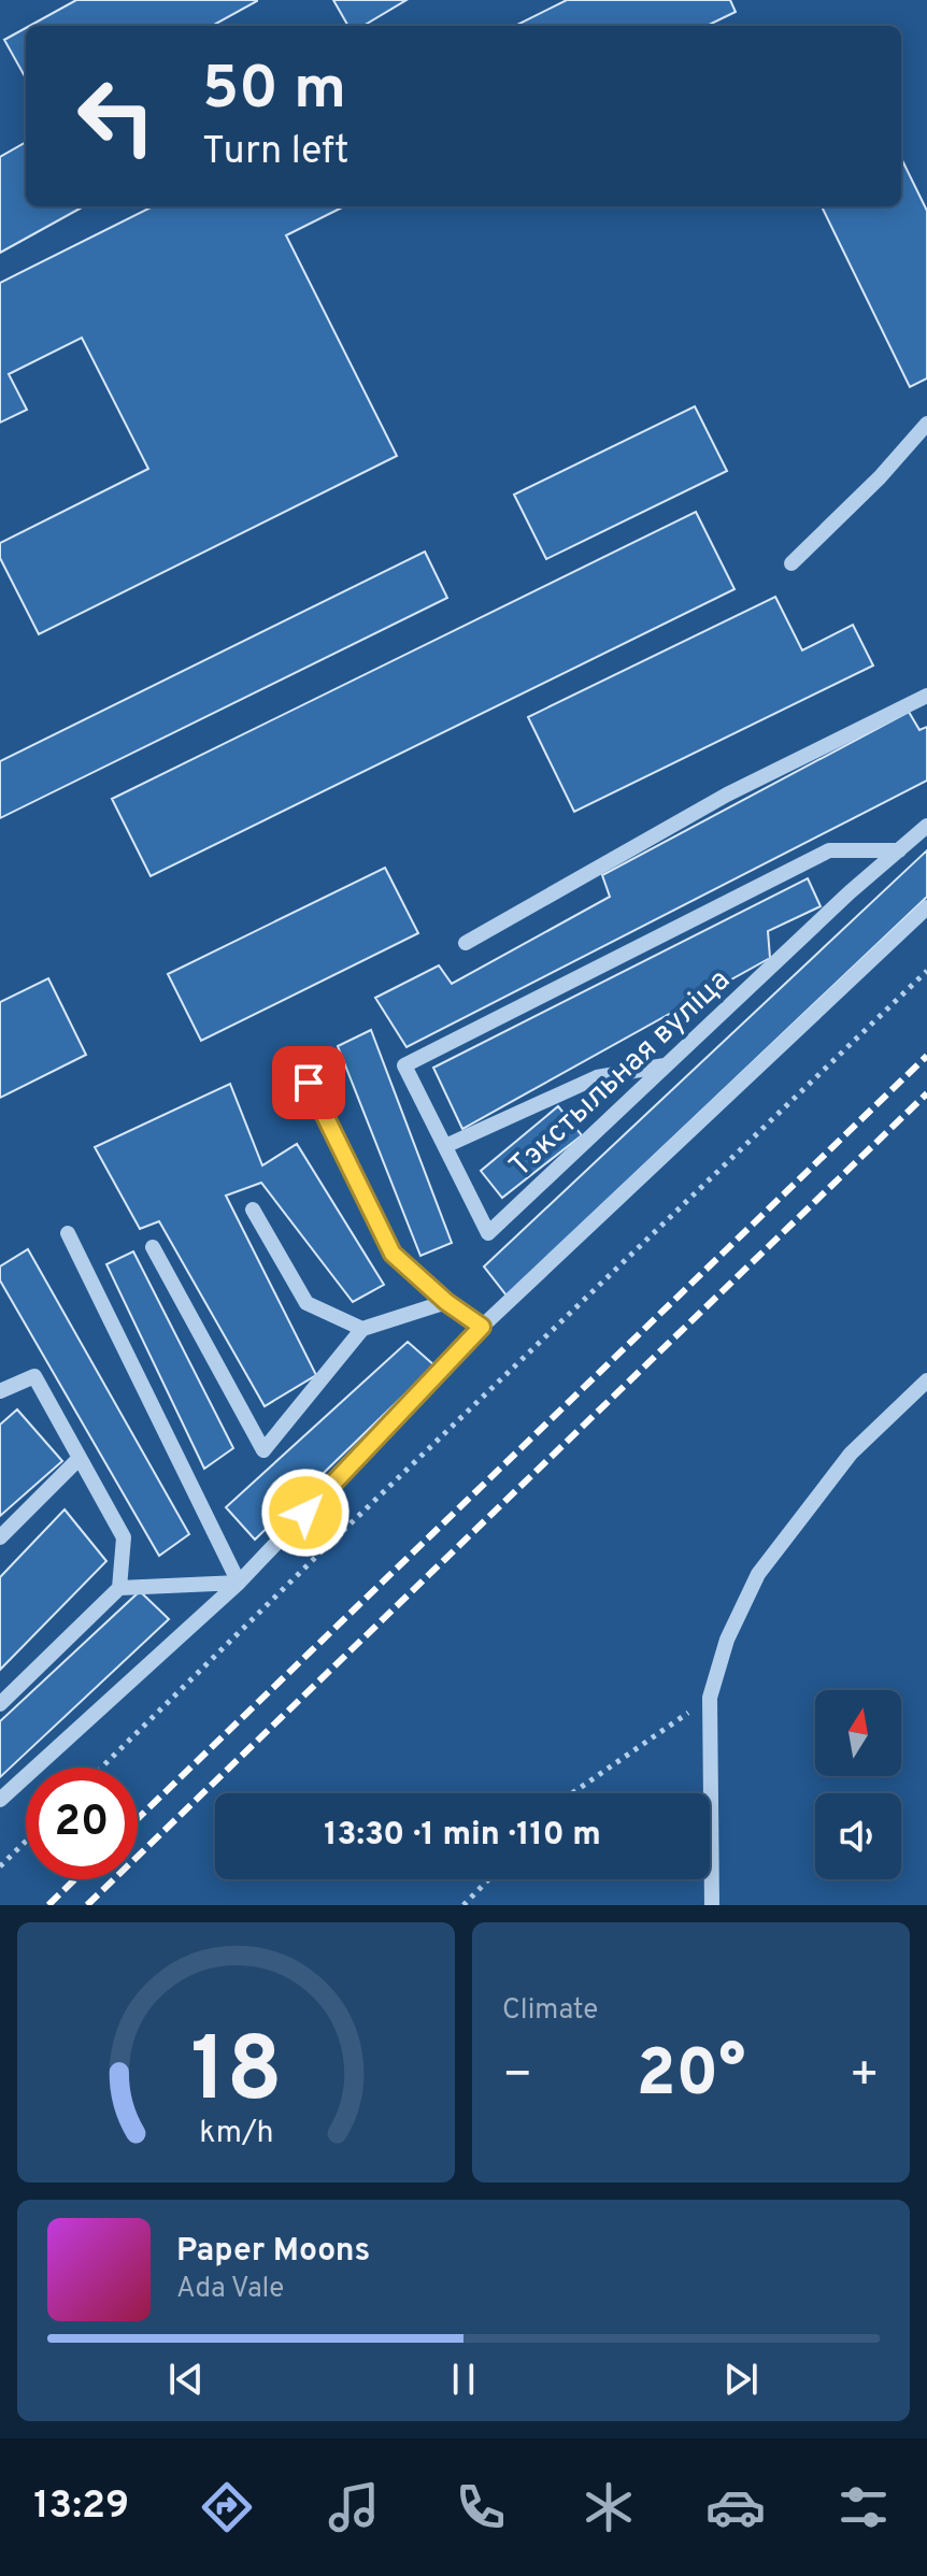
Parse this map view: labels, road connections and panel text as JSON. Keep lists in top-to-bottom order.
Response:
{
  "streets": {
    "street": ["Тэкстыльная вуліца"]
  },
  "north": "top",
  "page": {
    "turn": ["50 m", "Turn left"],
    "limit": "20",
    "trip": "13:30 · 1 min · 110 m",
    "tile": "Climate",
    "heat": ["−", "20°", "+"],
    "song": ["Paper Moons", "Ada Vale"],
    "tabs": "13:29",
    "gauge": ["18", "km/h"]
  }
}
